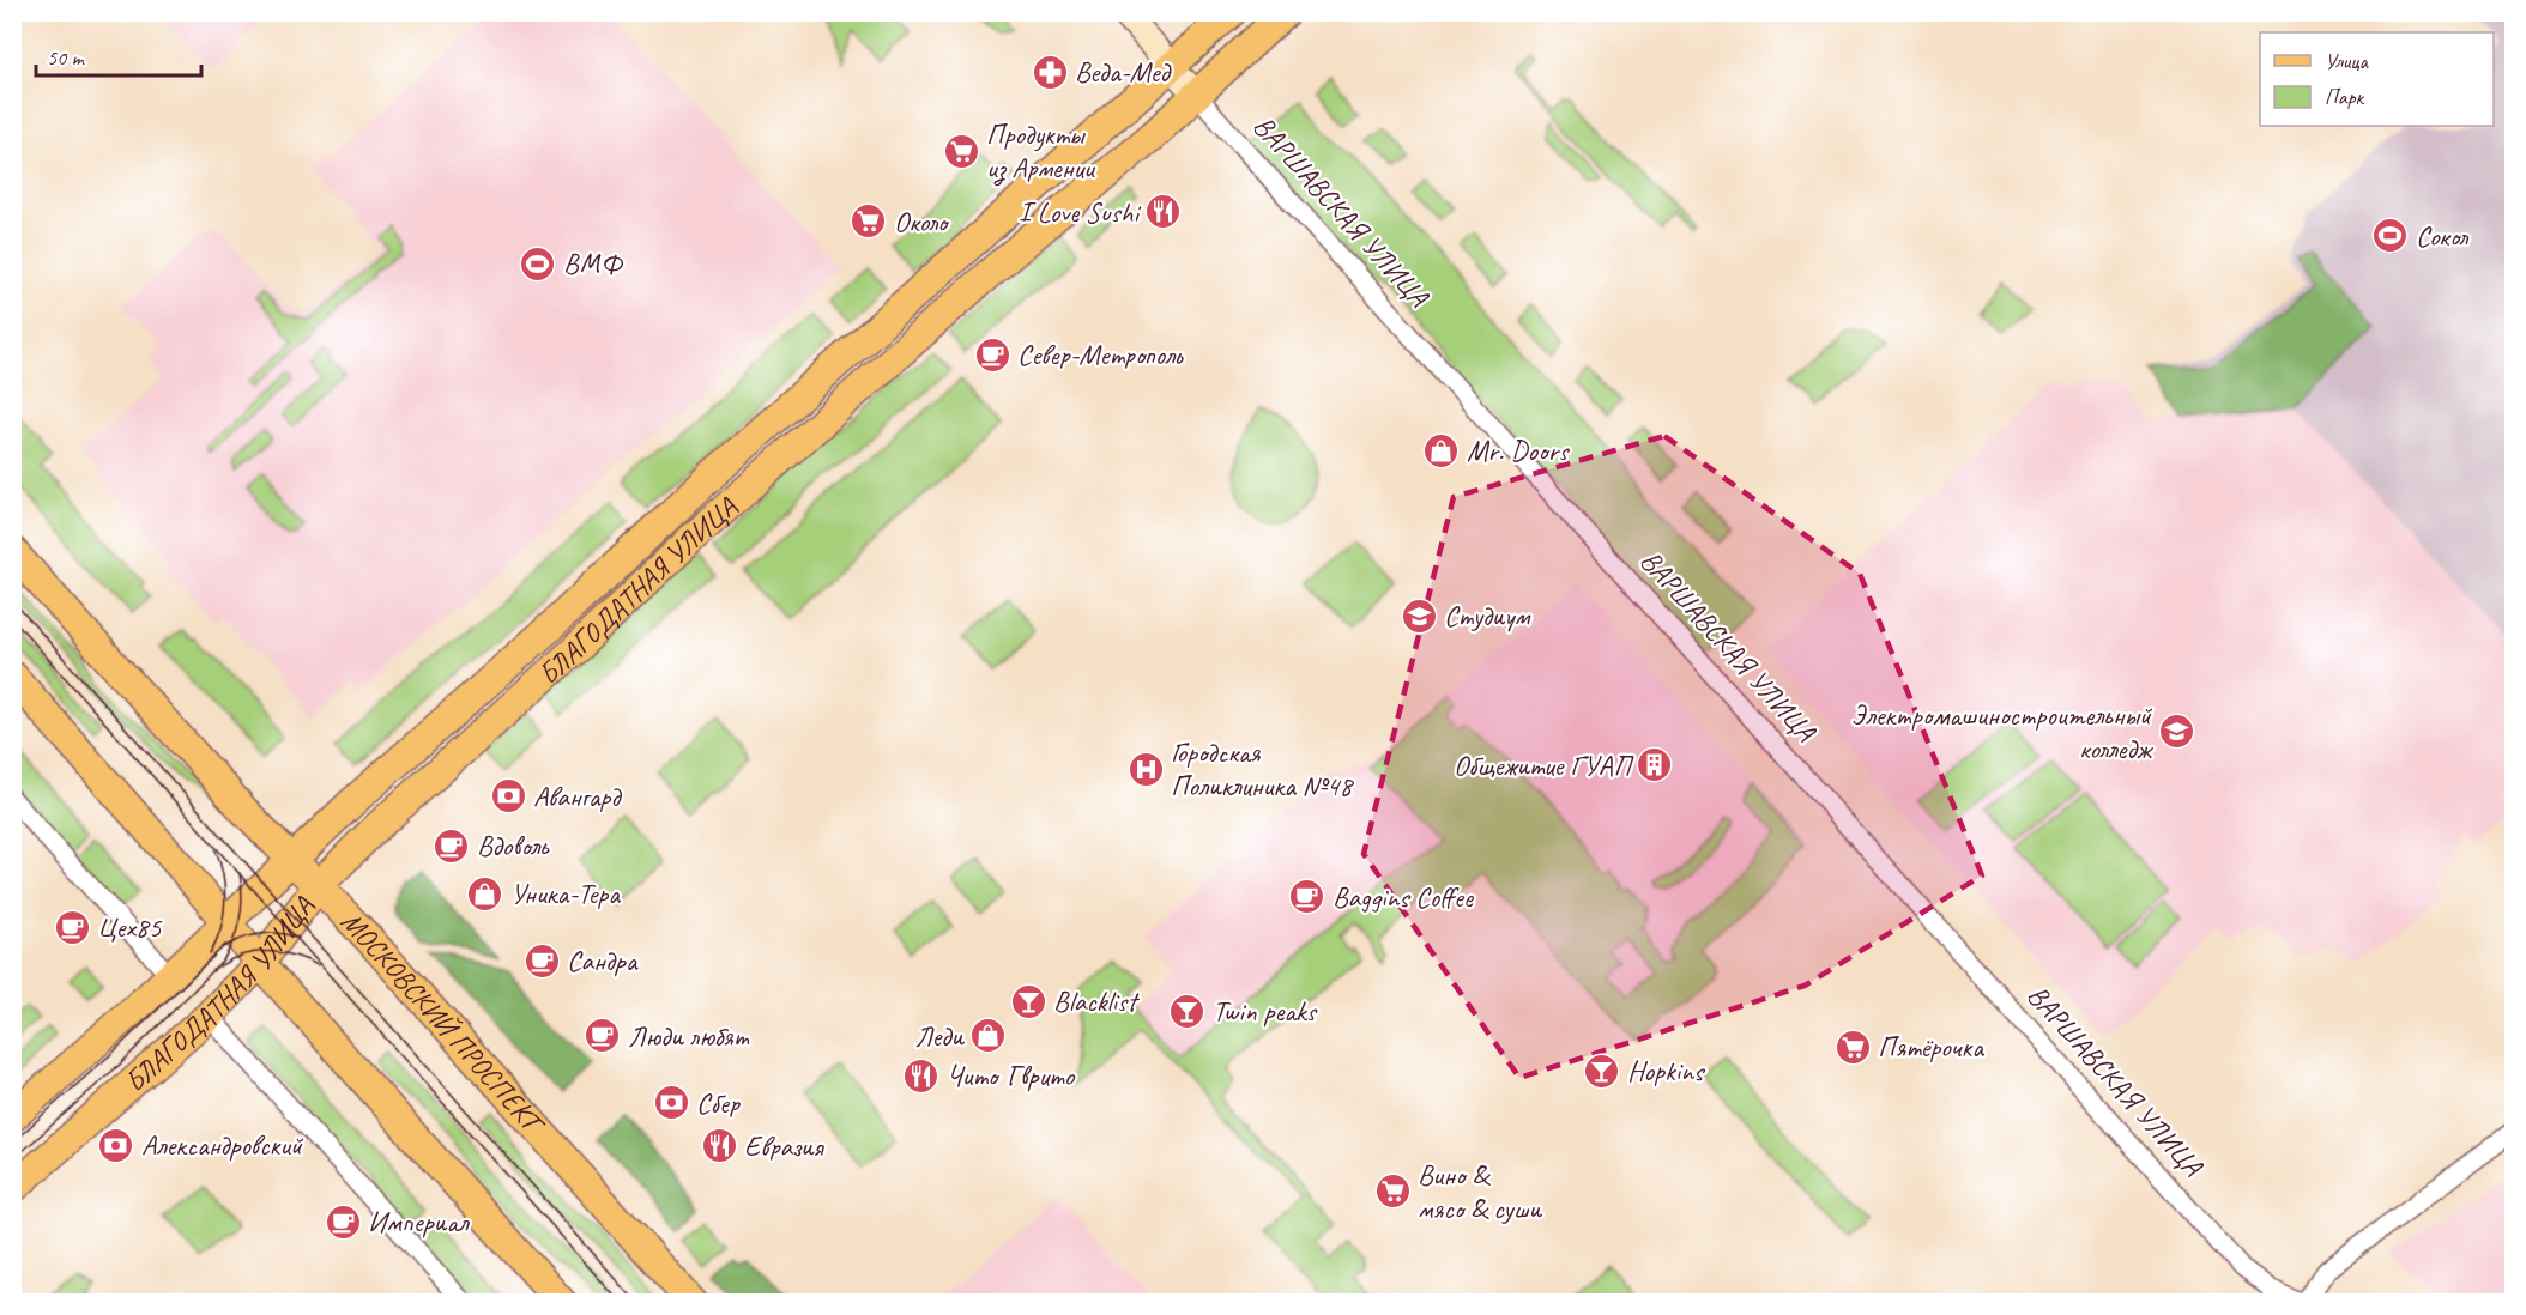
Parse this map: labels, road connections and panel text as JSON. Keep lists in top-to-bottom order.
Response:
{
  "streets": {
    "main road": ["БЛАГОДАТНАЯ УЛИЦА", "МОСКОВСКИЙ ПРОСПЕКТ"],
    "street": ["ВАРШАВСКАЯ УЛИЦА"]
  },
  "crossings": [
    ["ВАРШАВСКАЯ УЛИЦА", "БЛАГОДАТНАЯ УЛИЦА"],
    ["БЛАГОДАТНАЯ УЛИЦА", "МОСКОВСКИЙ ПРОСПЕКТ"]
  ],
  "places": {
    "pharmacy": ["Веда-Мед"],
    "supermarket": [
      "Продукты из Армении",
      "Около",
      "Пятёрочка",
      "Вино & мясо & суши"
    ],
    "restaurant": ["I Love Sushi", "Чито Гврито", "Евразия"],
    "sports": ["Сокол", "ВМФ"],
    "cafe": [
      "Север-Метрополь",
      "Вдоволь",
      "Baggins Coffee",
      "Цех85",
      "Сандра",
      "Люди любят",
      "Империал"
    ],
    "shop": ["Mr. Doors", "Уника-Тера", "Леди"],
    "school or university": ["Студиум", "Электромашиностроительный колледж"],
    "building": ["Общежитие ГУАП"],
    "hospital": ["Городская Поликлиника №48"],
    "bank": ["Авангард", "Сбер", "Александровский"],
    "bar": ["Blacklist", "Twin peaks", "Hopkins"]
  },
  "legend": ["Улица", "Парк"],
  "scale_bar": "50 m"
}
